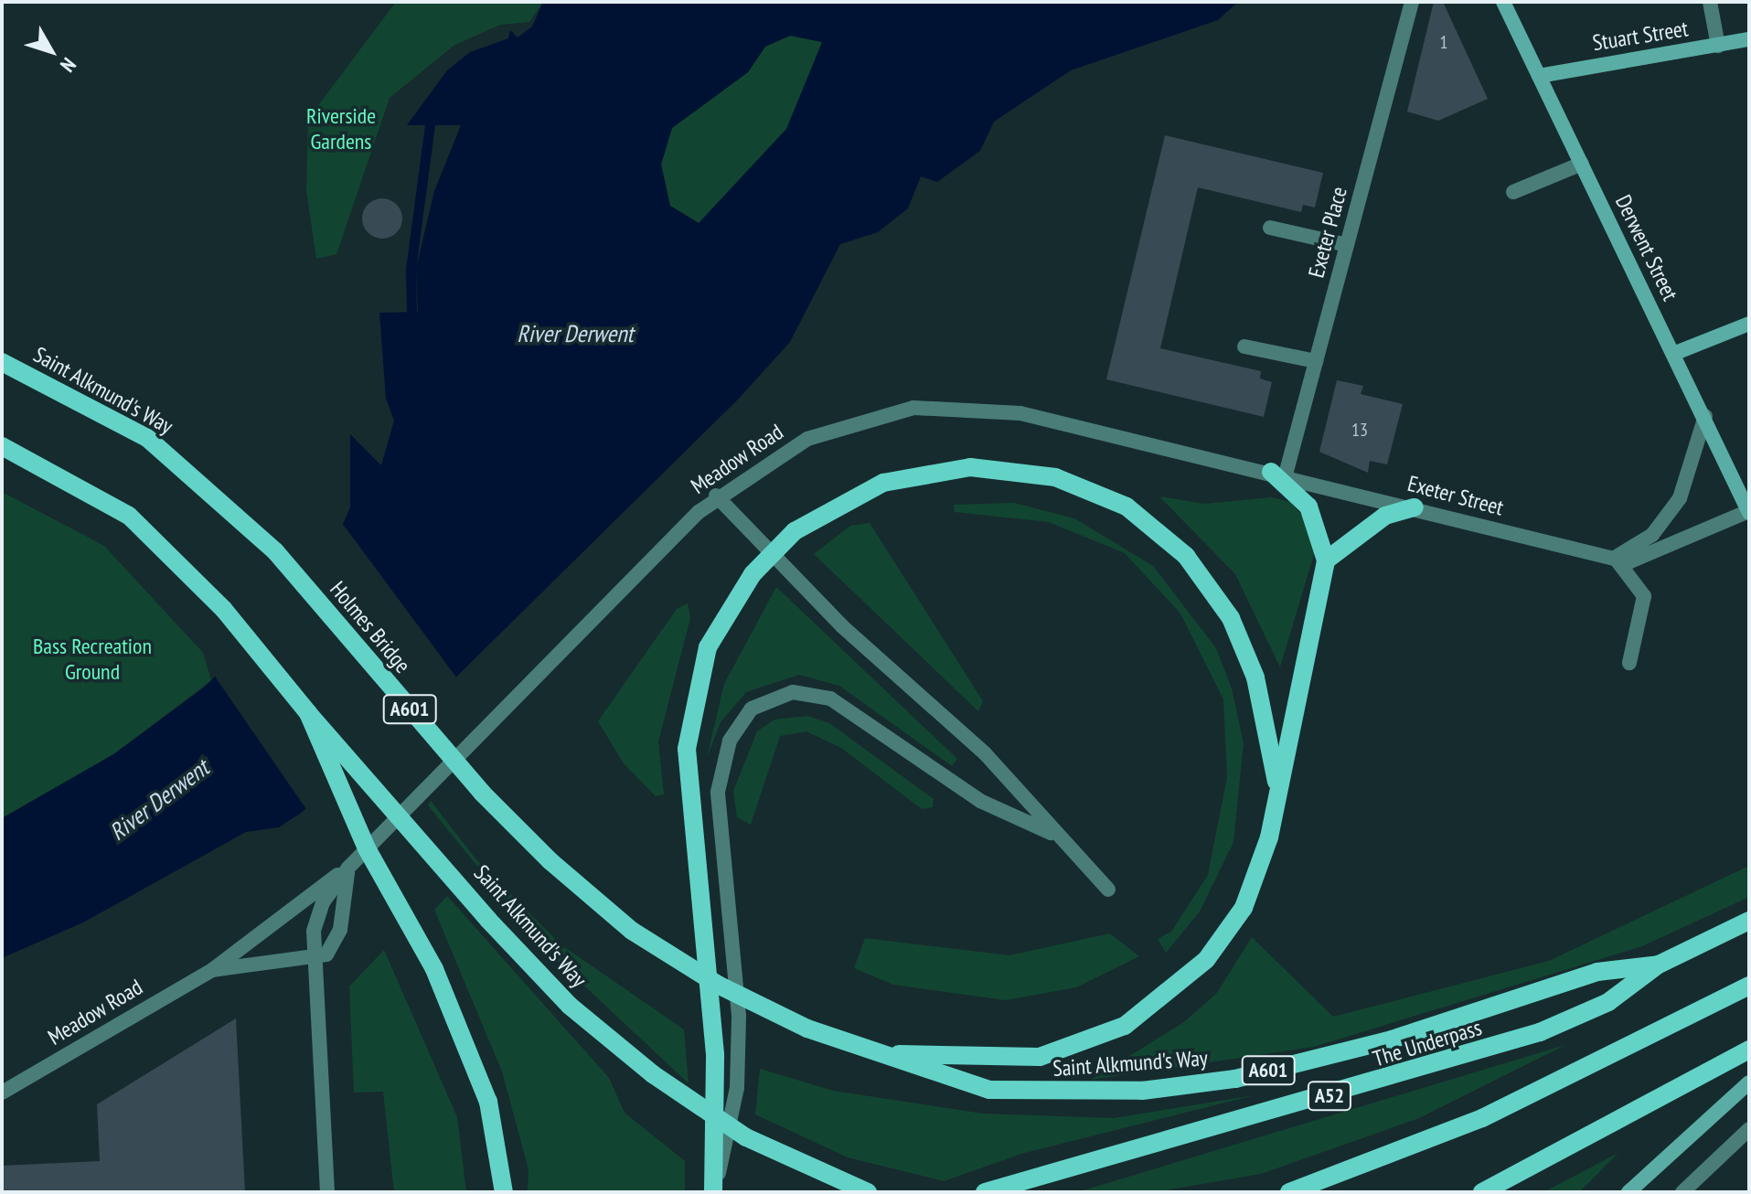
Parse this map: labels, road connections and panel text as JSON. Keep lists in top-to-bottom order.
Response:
{
  "streets": {
    "main road": [
      "Saint Alkmund's Way",
      "Holmes Bridge",
      "A601",
      "The Underpass",
      "A52"
    ],
    "street": [
      "Stuart Street",
      "Exeter Place",
      "Derwent Street",
      "Meadow Road",
      "Exeter Street"
    ]
  },
  "crossings": [
    ["Stuart Street", "Derwent Street"],
    ["Exeter Place", "Meadow Road"],
    ["Exeter Place", "Exeter Street"],
    ["Derwent Street", "Exeter Street"],
    ["Saint Alkmund's Way", "Holmes Bridge"],
    ["Saint Alkmund's Way", "The Underpass"],
    ["Meadow Road", "Exeter Street"]
  ],
  "water": ["River Derwent"],
  "parks": ["Riverside Gardens", "Bass Recreation Ground"],
  "house_numbers": ["1", "13"],
  "north": "bottom right"
}
